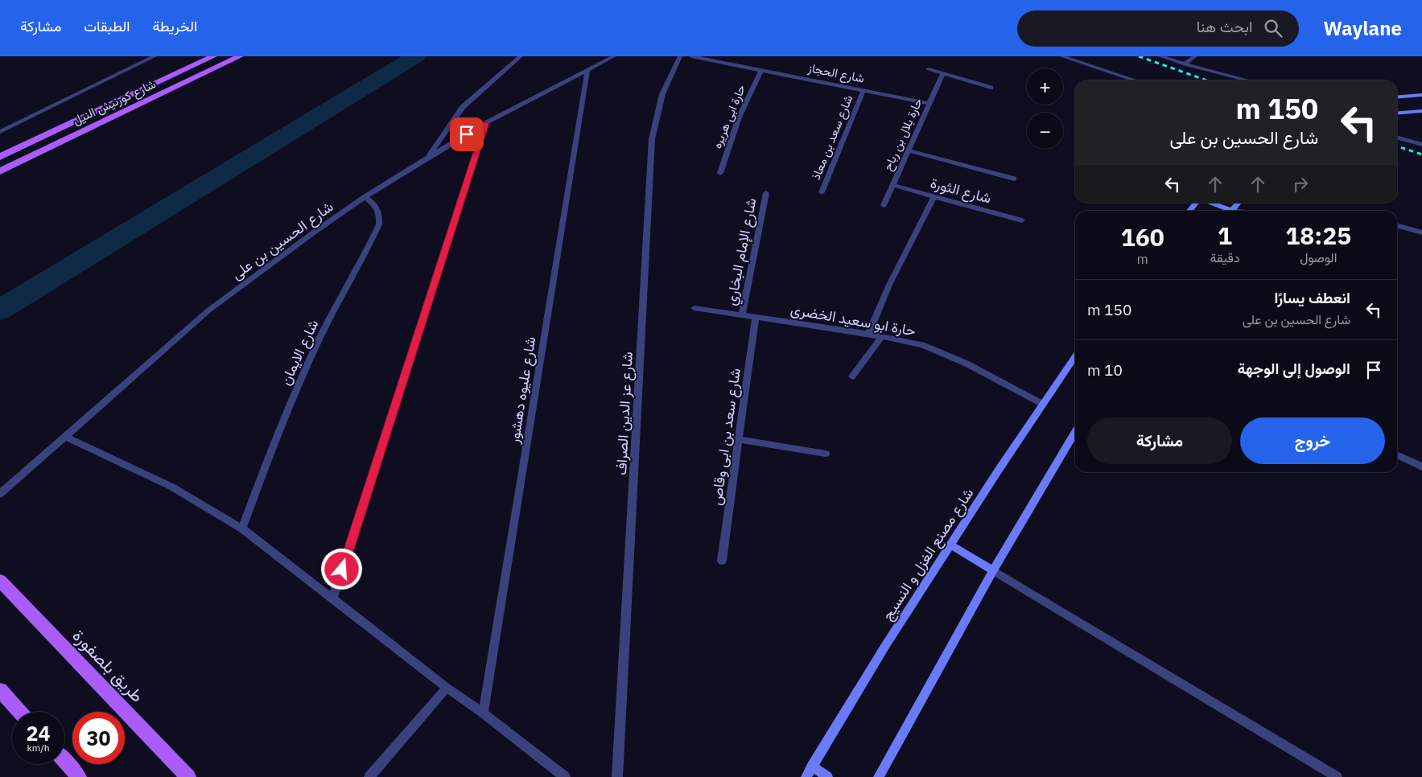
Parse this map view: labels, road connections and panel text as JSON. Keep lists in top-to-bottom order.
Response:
{
  "streets": {
    "main road": ["شارع كورنيش النيل", "شارع مصنع الغزل و النسيج", "طريق بلصفورة"],
    "street": [
      "شارع الحجاز",
      "حارة ابى هريره",
      "حارة بلال بن رباح",
      "شارع سعد بن معاذ",
      "شارع الثورة",
      "شارع الحسين بن على",
      "شارع الإمام البخاري",
      "حارة ابو سعيد الخضرى",
      "شارع الايمان",
      "شارع عليوه دهشور",
      "شارع عز الدين الصراف",
      "شارع سعد بن ابى وقاص"
    ]
  },
  "crossings": [
    ["شارع الحجاز", "حارة ابى هريره"],
    ["شارع الحجاز", "حارة بلال بن رباح"],
    ["شارع الحجاز", "شارع سعد بن معاذ"],
    ["حارة بلال بن رباح", "شارع الثورة"],
    ["شارع الحسين بن على", "شارع الايمان"],
    ["شارع الحسين بن على", "شارع عليوه دهشور"],
    ["شارع الإمام البخاري", "حارة ابو سعيد الخضرى"],
    ["حارة ابو سعيد الخضرى", "شارع سعد بن ابى وقاص"],
    ["حارة ابو سعيد الخضرى", "شارع مصنع الغزل و النسيج"]
  ],
  "page": {
    "header": "Waylane",
    "search": "ابحث هنا",
    "nav": ["الخريطة", "الطبقات", "مشاركة"],
    "map_buttons": ["+", "−"],
    "turn": ["150 m", "شارع الحسين بن على"],
    "eta": [
      "18:25",
      "الوصول",
      "1",
      "دقيقة",
      "160",
      "m"
    ],
    "list": [
      {
        "name": "انعطف يسارًا",
        "note": "شارع الحسين بن على",
        "value": "150 m"
      },
      {
        "name": "الوصول إلى الوجهة",
        "value": "10 m"
      }
    ],
    "buttons": ["خروج", "مشاركة"],
    "speed": "24 km/h",
    "limit": "30"
  }
}
